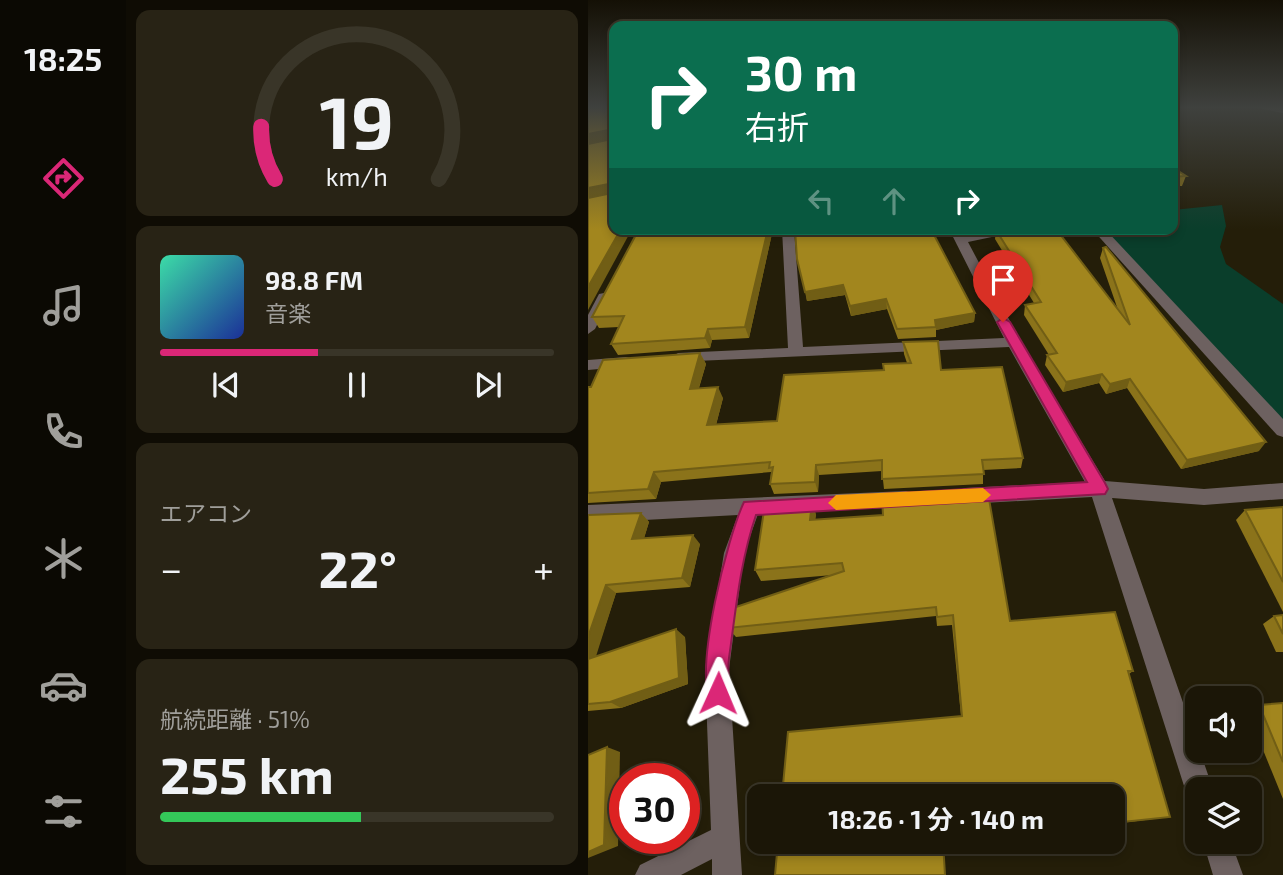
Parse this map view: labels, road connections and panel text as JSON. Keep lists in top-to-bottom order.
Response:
{
  "page": {
    "tabs": "18:25",
    "turn": ["30 m", "右折"],
    "song": ["98.8 FM", "音楽"],
    "tile": [
      "エアコン",
      ["航続距離 · 51%", "255 km"]
    ],
    "heat": ["−", "22°", "+"],
    "limit": "30",
    "trip": "18:26 · 1 分 · 140 m",
    "gauge": ["19", "km/h"]
  }
}
